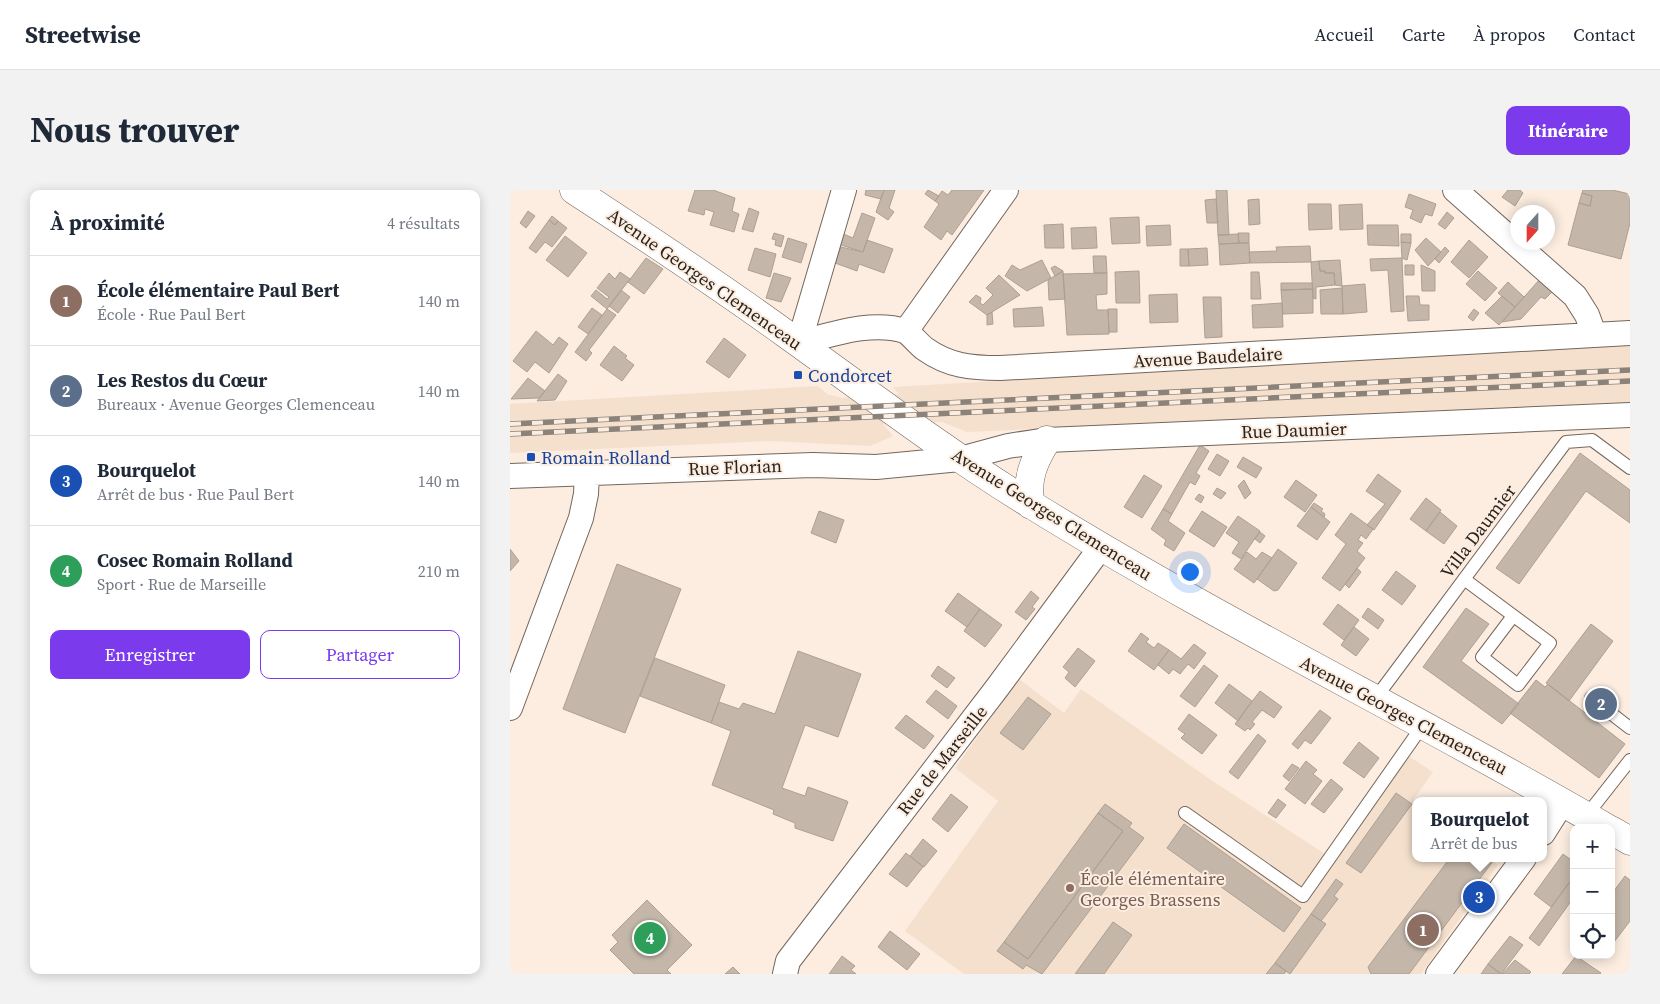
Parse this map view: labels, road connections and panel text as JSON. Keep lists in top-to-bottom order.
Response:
{
  "streets": {
    "main road": ["Avenue Georges Clemenceau"],
    "street": [
      "Avenue Baudelaire",
      "Rue Daumier",
      "Rue Florian",
      "Rue de Marseille"
    ],
    "lane": ["Villa Daumier"]
  },
  "crossings": [
    ["Avenue Georges Clemenceau", "Rue Daumier"],
    ["Avenue Georges Clemenceau", "Rue Florian"],
    ["Avenue Georges Clemenceau", "Villa Daumier"],
    ["Avenue Georges Clemenceau", "Rue de Marseille"],
    ["Rue Daumier", "Rue Florian"]
  ],
  "places": {
    "transit": ["Condorcet", "Romain Rolland"],
    "other": ["École élémentaire Georges Brassens"]
  },
  "north": "bottom",
  "page": {
    "header": "Streetwise",
    "nav": [
      "Accueil",
      "Carte",
      "À propos",
      "Contact"
    ],
    "title": "Nous trouver",
    "buttons": [
      "Itinéraire",
      ["Enregistrer", "Partager"]
    ],
    "heading": ["À proximité", "4 résultats"],
    "list": [
      {
        "mark": "1",
        "name": "École élémentaire Paul Bert",
        "note": "École · Rue Paul Bert",
        "value": "140 m"
      },
      {
        "mark": "2",
        "name": "Les Restos du Cœur",
        "note": "Bureaux · Avenue Georges Clemenceau",
        "value": "140 m"
      },
      {
        "mark": "3",
        "name": "Bourquelot",
        "note": "Arrêt de bus · Rue Paul Bert",
        "value": "140 m"
      },
      {
        "mark": "4",
        "name": "Cosec Romain Rolland",
        "note": "Sport · Rue de Marseille",
        "value": "210 m"
      }
    ],
    "pins": [
      "2",
      "3",
      "1",
      "4"
    ],
    "popup": ["Bourquelot", "Arrêt de bus"],
    "map_buttons": ["+", "−"]
  }
}
